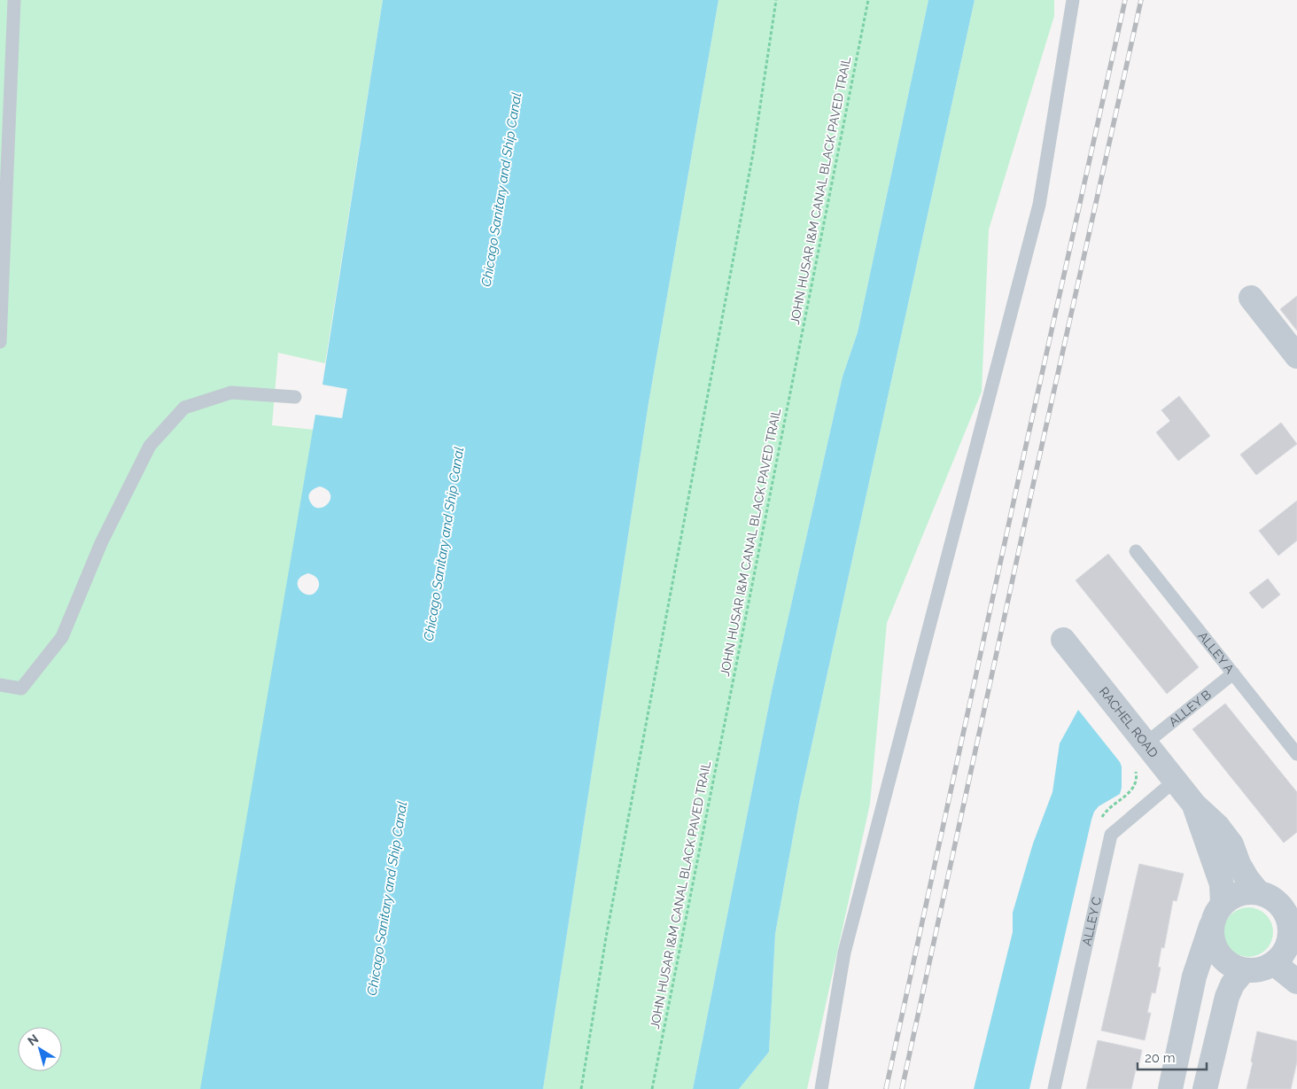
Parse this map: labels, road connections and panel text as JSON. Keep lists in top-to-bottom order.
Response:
{
  "streets": {
    "street": ["RACHEL ROAD"],
    "lane": ["ALLEY A", "ALLEY B", "ALLEY C"],
    "path": ["JOHN HUSAR I&M CANAL BLACK PAVED TRAIL"]
  },
  "crossings": [
    ["ALLEY A", "ALLEY B"],
    ["ALLEY B", "RACHEL ROAD"],
    ["RACHEL ROAD", "ALLEY C"]
  ],
  "water": ["Chicago Sanitary and Ship Canal"],
  "scale_bar": "20 m",
  "north": "top left"
}
